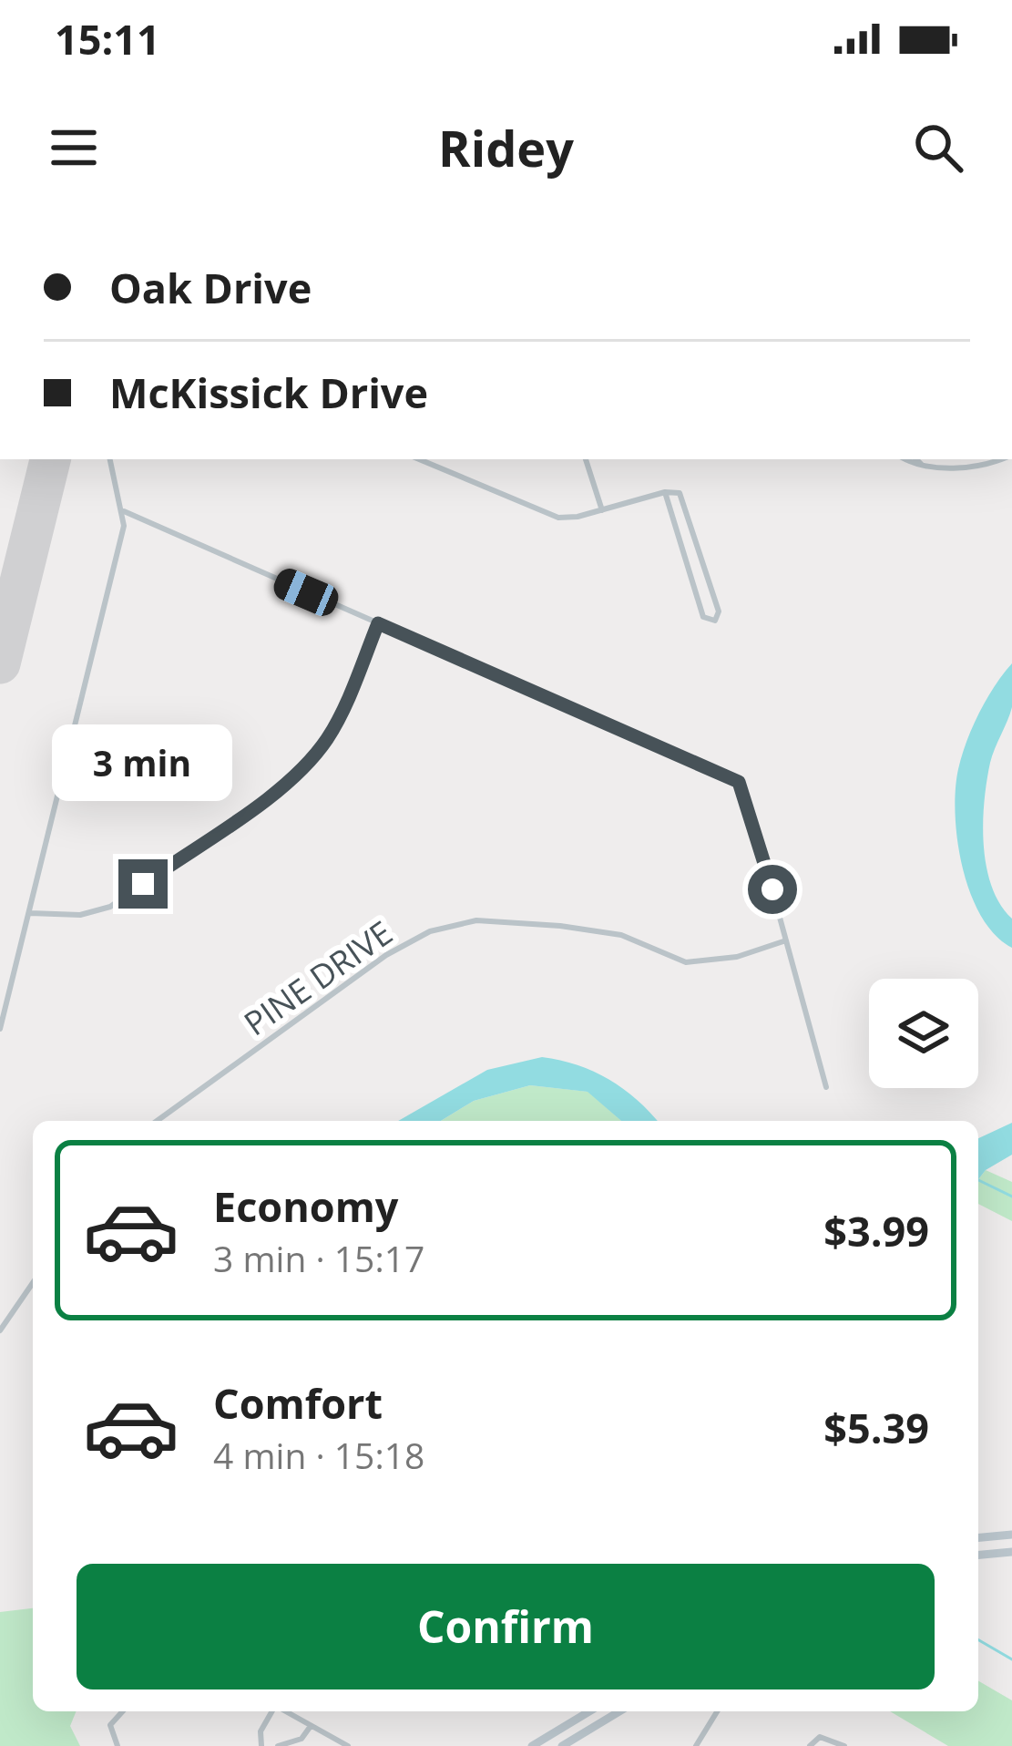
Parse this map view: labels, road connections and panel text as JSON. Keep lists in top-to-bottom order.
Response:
{
  "streets": {
    "street": ["PINE DRIVE"]
  },
  "page": {
    "status": "15:11",
    "header": "Ridey",
    "banner": ["Oak Drive", "McKissick Drive"],
    "bubble": "3 min",
    "list": [
      {
        "name": "Economy",
        "note": "3 min · 15:17",
        "value": "$3.99"
      },
      {
        "name": "Comfort",
        "note": "4 min · 15:18",
        "value": "$5.39"
      }
    ],
    "buttons": "Confirm"
  }
}
